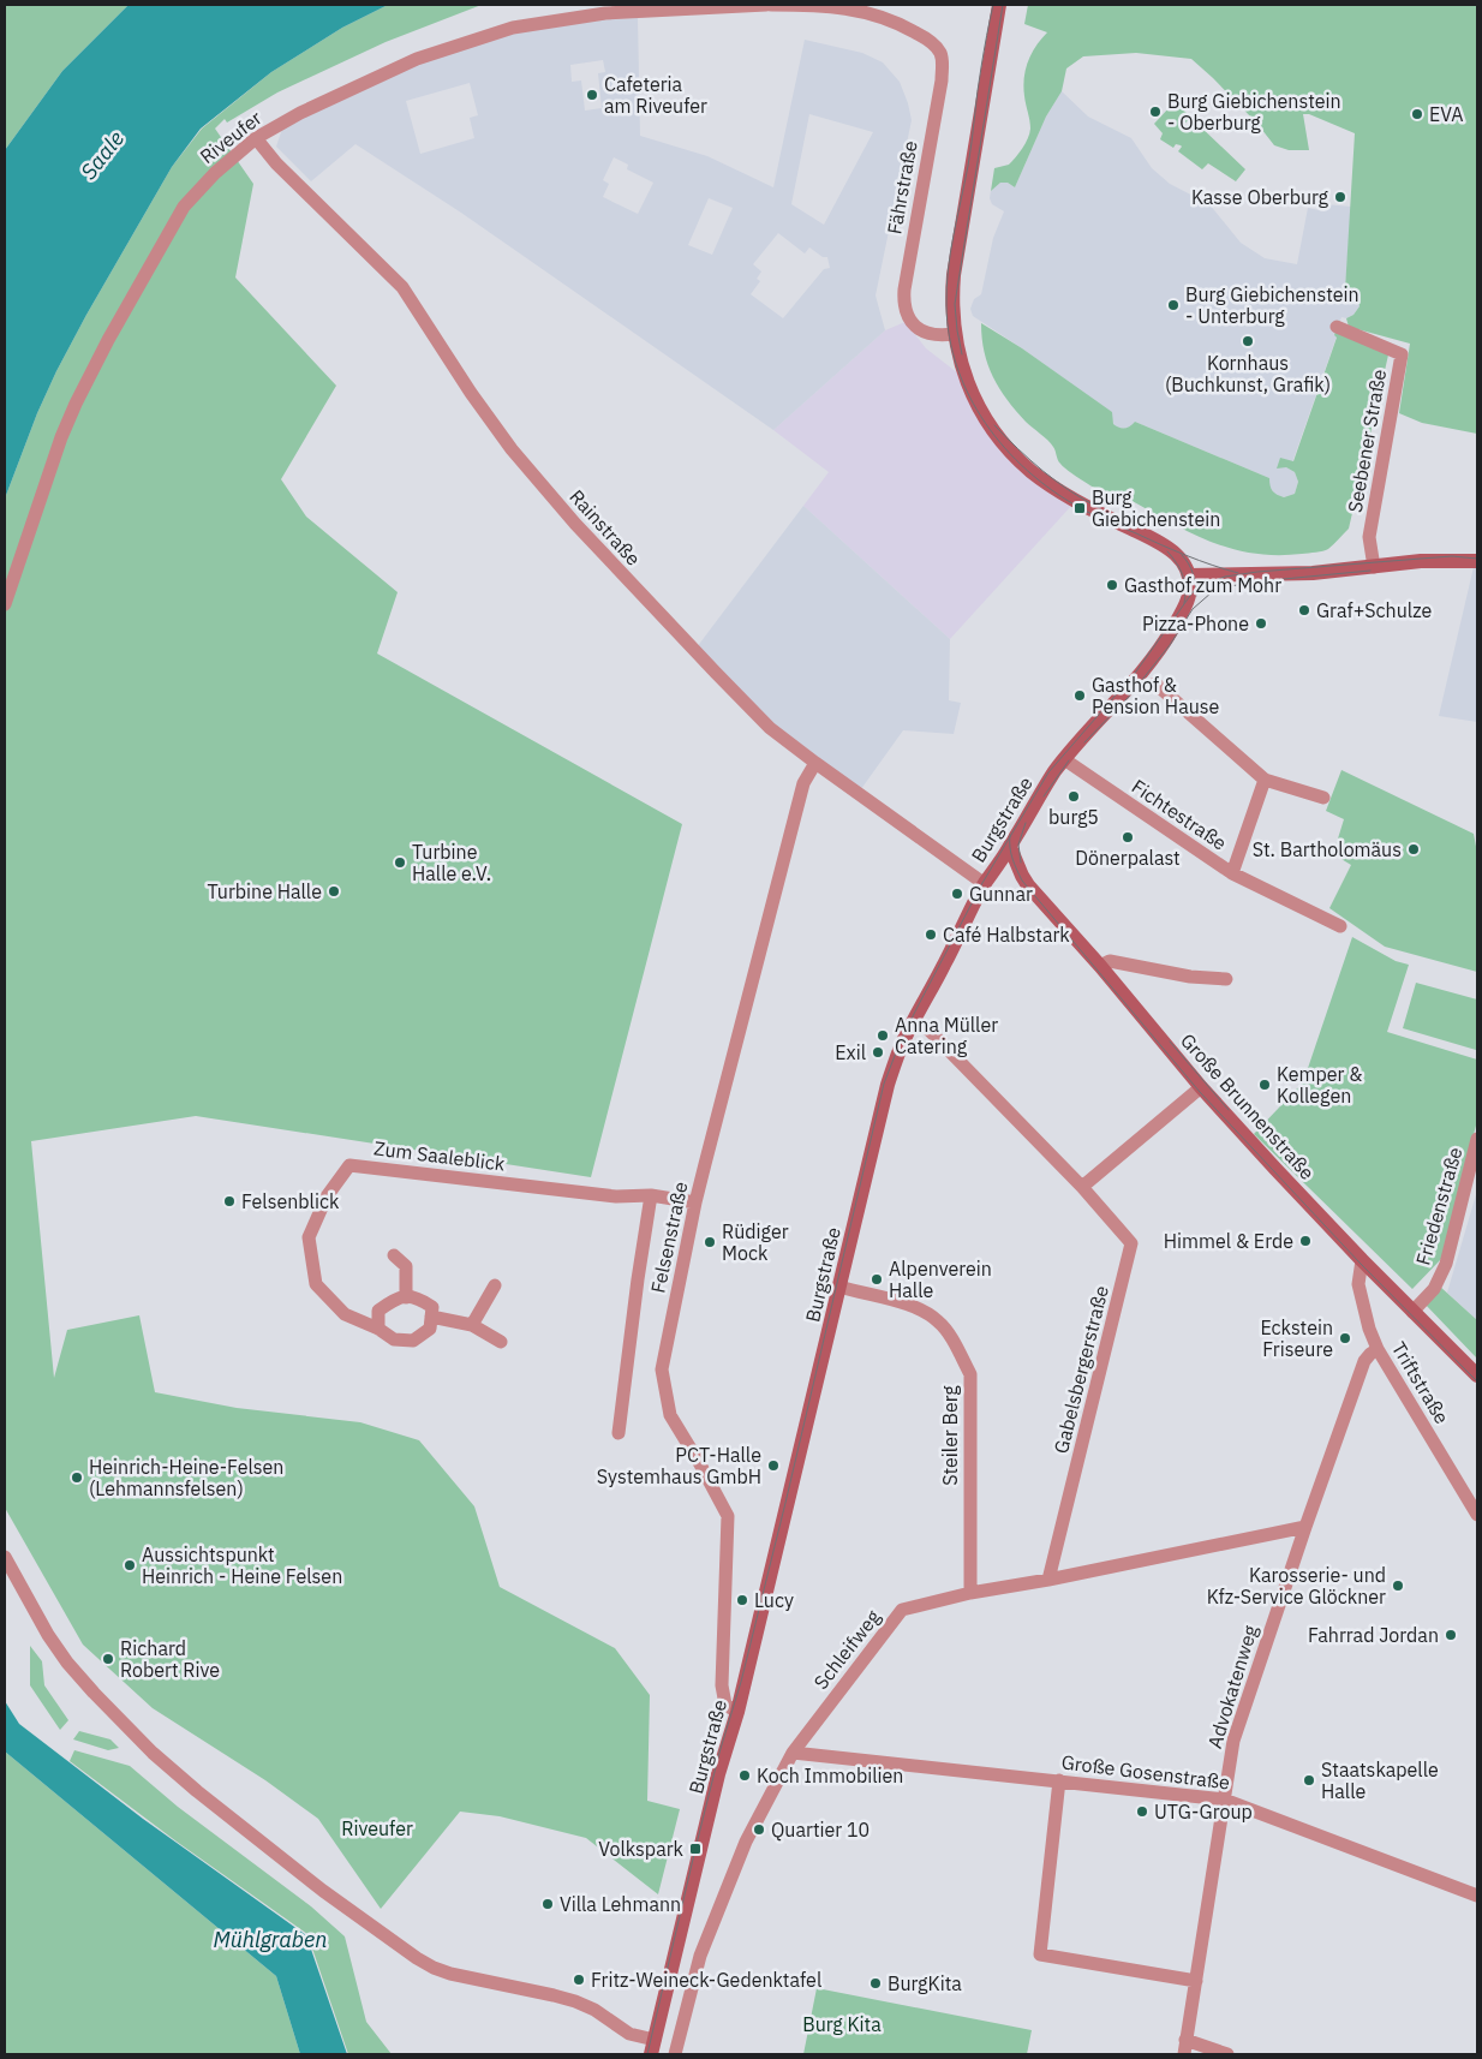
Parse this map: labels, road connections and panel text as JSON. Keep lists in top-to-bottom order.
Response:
{
  "streets": {
    "main road": ["Burgstraße", "Große Brunnenstraße"],
    "street": [
      "Riveufer",
      "Fährstraße",
      "Seebener Straße",
      "Rainstraße",
      "Fichtestraße",
      "Zum Saaleblick",
      "Friedenstraße",
      "Felsenstraße",
      "Gabelsbergerstraße",
      "Triftstraße",
      "Steiler Berg",
      "Schleifweg",
      "Advokatenweg",
      "Große Gosenstraße"
    ]
  },
  "crossings": [
    ["Riveufer", "Rainstraße"],
    ["Rainstraße", "Burgstraße"],
    ["Rainstraße", "Felsenstraße"],
    ["Fichtestraße", "Burgstraße"],
    ["Burgstraße", "Große Brunnenstraße"],
    ["Burgstraße", "Felsenstraße"],
    ["Burgstraße", "Gabelsbergerstraße"],
    ["Burgstraße", "Steiler Berg"],
    ["Große Brunnenstraße", "Friedenstraße"],
    ["Große Brunnenstraße", "Triftstraße"],
    ["Zum Saaleblick", "Felsenstraße"],
    ["Gabelsbergerstraße", "Schleifweg"],
    ["Triftstraße", "Advokatenweg"],
    ["Steiler Berg", "Schleifweg"],
    ["Schleifweg", "Advokatenweg"],
    ["Schleifweg", "Große Gosenstraße"],
    ["Advokatenweg", "Große Gosenstraße"]
  ],
  "water": ["Saale", "Mühlgraben"],
  "parks": ["Riveufer", "Burg Kita"],
  "places": {
    "other": [
      "Cafeteria am Riveufer",
      "Burg Giebichenstein - Oberburg",
      "EVA",
      "Kasse Oberburg",
      "Burg Giebichenstein - Unterburg",
      "Kornhaus (Buchkunst, Grafik)",
      "Gasthof zum Mohr",
      "Graf+Schulze",
      "Pizza-Phone",
      "Gasthof & Pension Hause",
      "burg5",
      "Dönerpalast",
      "St. Bartholomäus",
      "Turbine Halle e.V.",
      "Turbine Halle",
      "Gunnar",
      "Café Halbstark",
      "Anna Müller Catering",
      "Exil",
      "Kemper & Kollegen",
      "Felsenblick",
      "Himmel & Erde",
      "Rüdiger Mock",
      "Alpenverein Halle",
      "Eckstein Friseure",
      "PCT-Halle Systemhaus GmbH",
      "Heinrich-Heine-Felsen (Lehmannsfelsen)",
      "Aussichtspunkt Heinrich - Heine Felsen",
      "Karosserie- und Kfz-Service Glöckner",
      "Lucy",
      "Fahrrad Jordan",
      "Richard Robert Rive",
      "Koch Immobilien",
      "Staatskapelle Halle",
      "UTG-Group",
      "Quartier 10",
      "Villa Lehmann",
      "Fritz-Weineck-Gedenktafel",
      "BurgKita"
    ],
    "transit": ["Burg Giebichenstein", "Volkspark"]
  }
}
